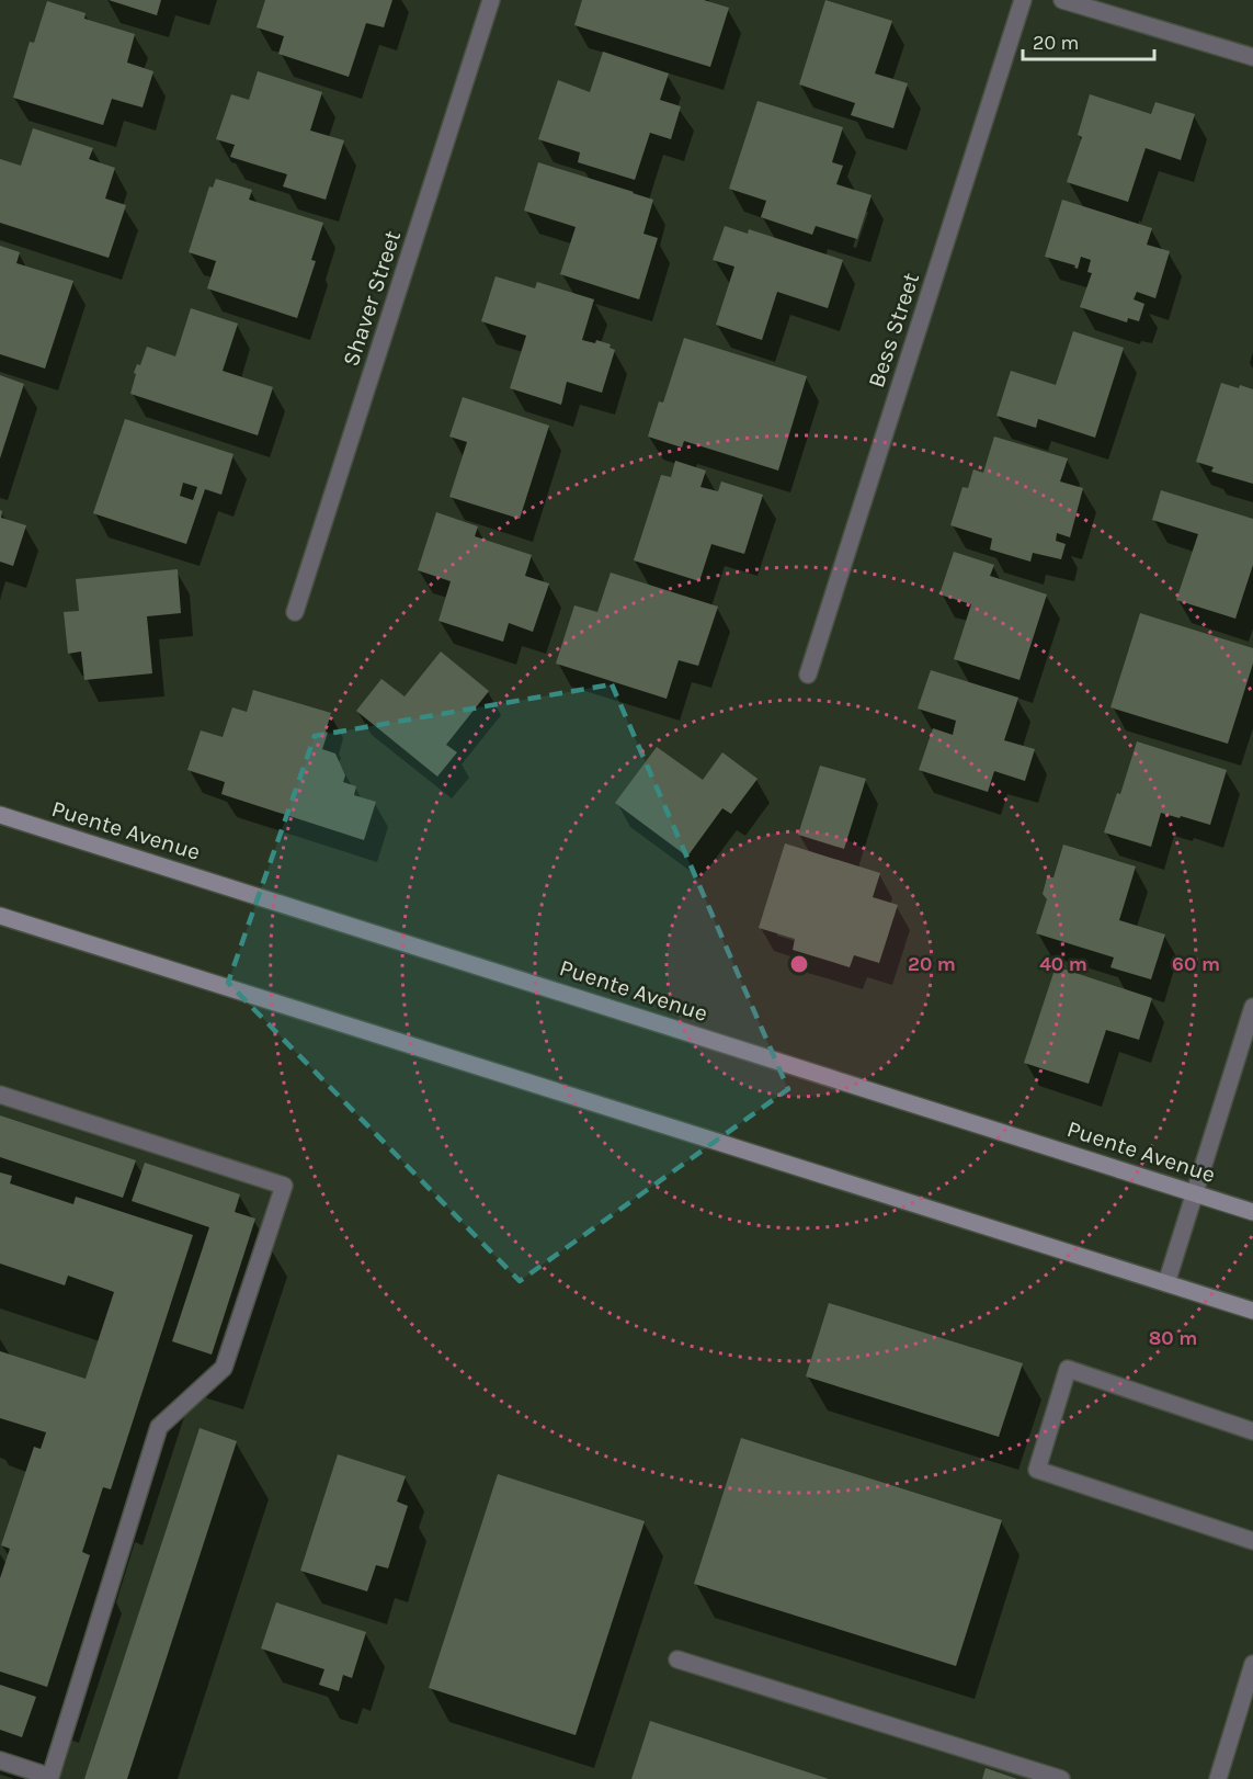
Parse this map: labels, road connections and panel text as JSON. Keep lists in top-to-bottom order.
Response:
{
  "streets": {
    "main road": ["Puente Avenue"],
    "street": ["Shaver Street", "Bess Street"]
  },
  "scale_bar": "20 m",
  "rings": [
    "20 m",
    "40 m",
    "60 m",
    "80 m"
  ]
}
